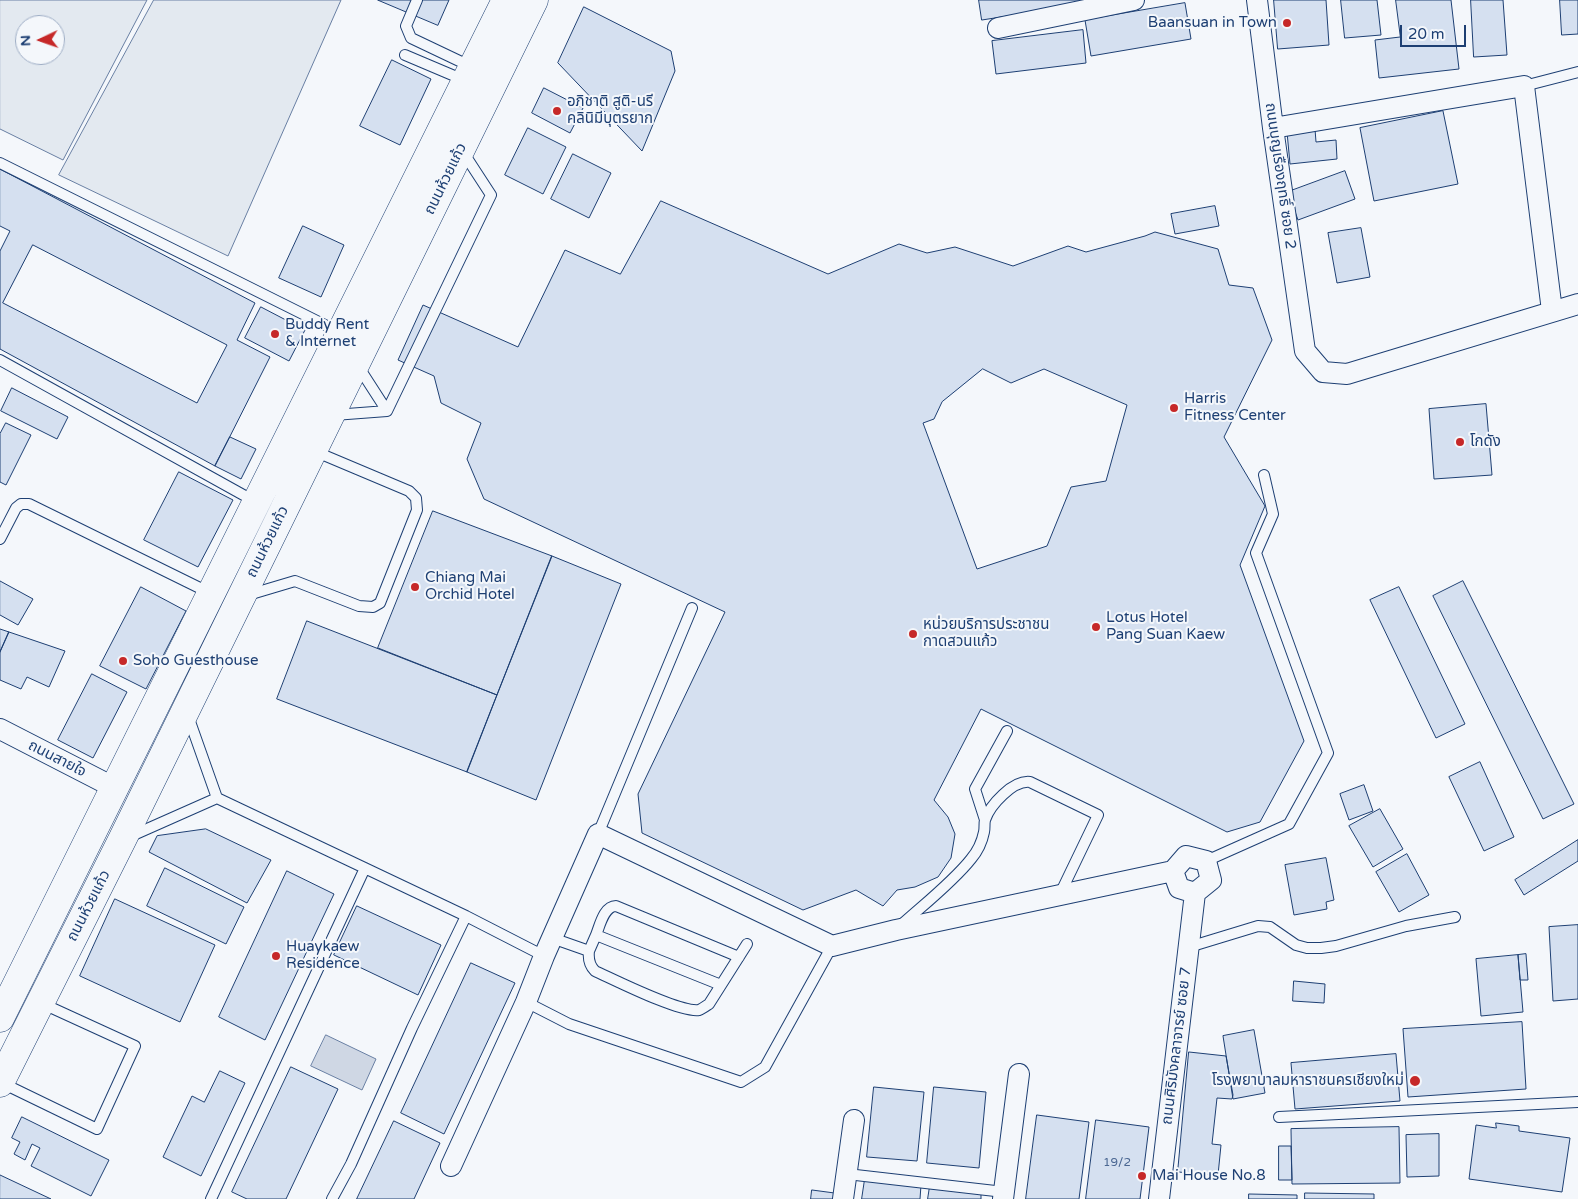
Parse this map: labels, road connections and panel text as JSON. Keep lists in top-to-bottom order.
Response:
{
  "streets": {
    "main road": ["ถนนห้วยแก้ว"],
    "street": ["ถนนบุญเรืองฤทธิ์ ซอย 2", "ถนนสายใจ", "ถนนศิริมังคลาจารย์ ซอย 7"]
  },
  "crossings": [
    ["ถนนห้วยแก้ว", "ถนนสายใจ"]
  ],
  "places": [
    "Baansuan in Town",
    "อภิชาติ สูติ-นรี คลินิมีบุตรยาก",
    "Buddy Rent & Internet",
    "Harris Fitness Center",
    "โกดัง",
    "Chiang Mai Orchid Hotel",
    "Lotus Hotel Pang Suan Kaew",
    "หน่วยบริการประชาชน กาดสวนแก้ว",
    "Soho Guesthouse",
    "Huaykaew Residence",
    "โรงพยาบาลมหาราชนครเชียงใหม่",
    "Mai House No.8"
  ],
  "house_numbers": ["19/2"],
  "scale_bar": "20 m",
  "north": "left"
}
